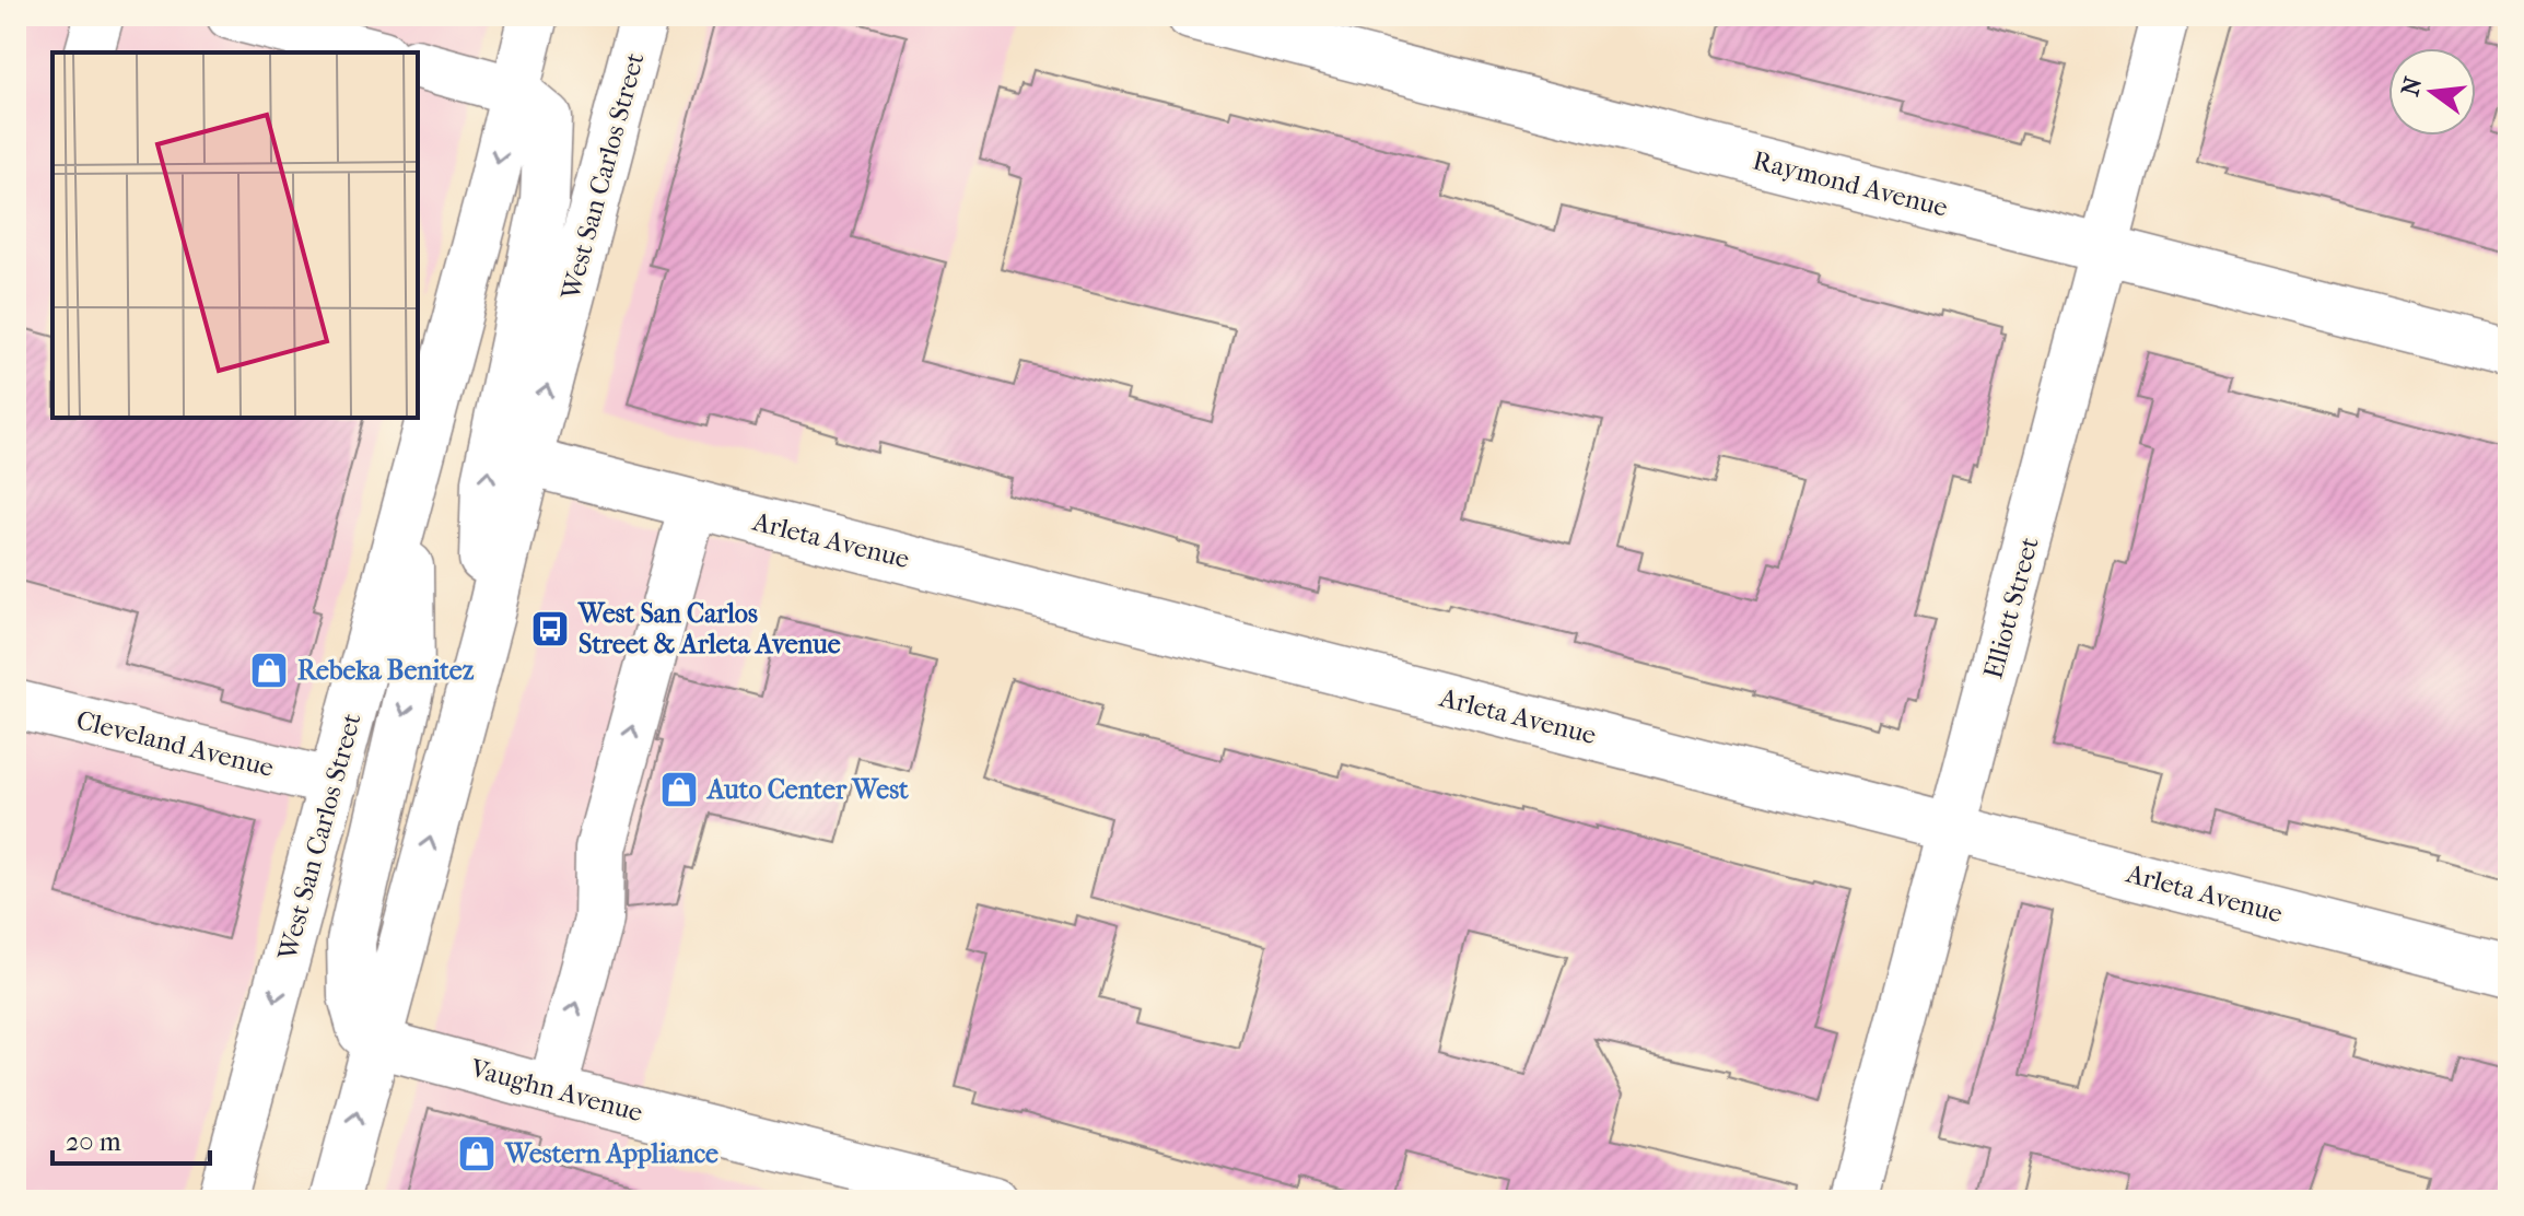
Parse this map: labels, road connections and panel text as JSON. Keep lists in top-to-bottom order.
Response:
{
  "streets": {
    "street": [
      "West San Carlos Street",
      "Raymond Avenue",
      "Arleta Avenue",
      "Elliott Street",
      "Cleveland Avenue",
      "Vaughn Avenue"
    ]
  },
  "crossings": [
    ["West San Carlos Street", "Arleta Avenue"],
    ["West San Carlos Street", "Cleveland Avenue"],
    ["West San Carlos Street", "Vaughn Avenue"],
    ["Raymond Avenue", "Elliott Street"],
    ["Arleta Avenue", "Elliott Street"]
  ],
  "places": {
    "bus stop": ["West San Carlos Street & Arleta Avenue"],
    "shop": ["Rebeka Benitez", "Auto Center West", "Western Appliance"]
  },
  "scale_bar": "20 m",
  "north": "left"
}
